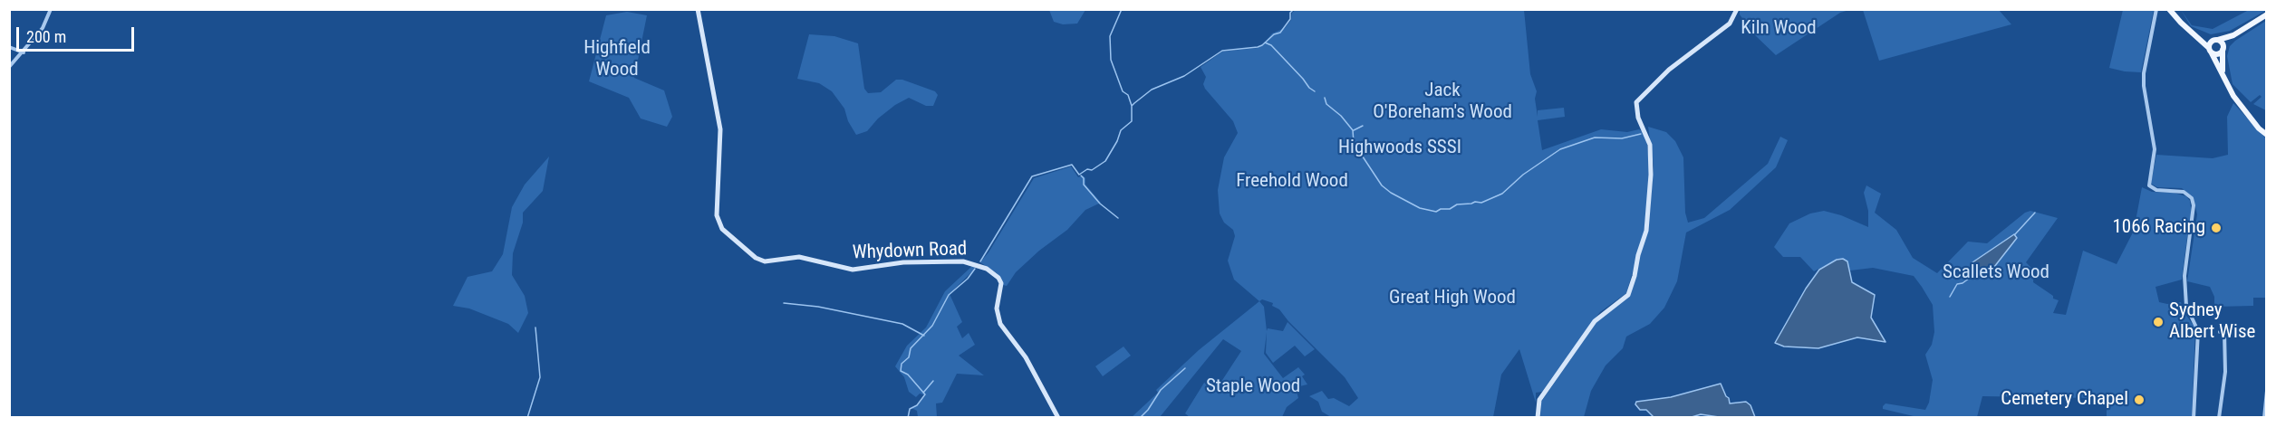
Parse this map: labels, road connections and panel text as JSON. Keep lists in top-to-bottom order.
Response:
{
  "streets": {
    "street": ["Whydown Road"]
  },
  "parks": [
    "Kiln Wood",
    "Highfield Wood",
    "Jack O'Boreham's Wood",
    "Highwoods SSSI",
    "Freehold Wood",
    "Scallets Wood",
    "Great High Wood",
    "Staple Wood"
  ],
  "places": ["1066 Racing", "Sydney Albert Wise", "Cemetery Chapel"],
  "scale_bar": "200 m"
}
